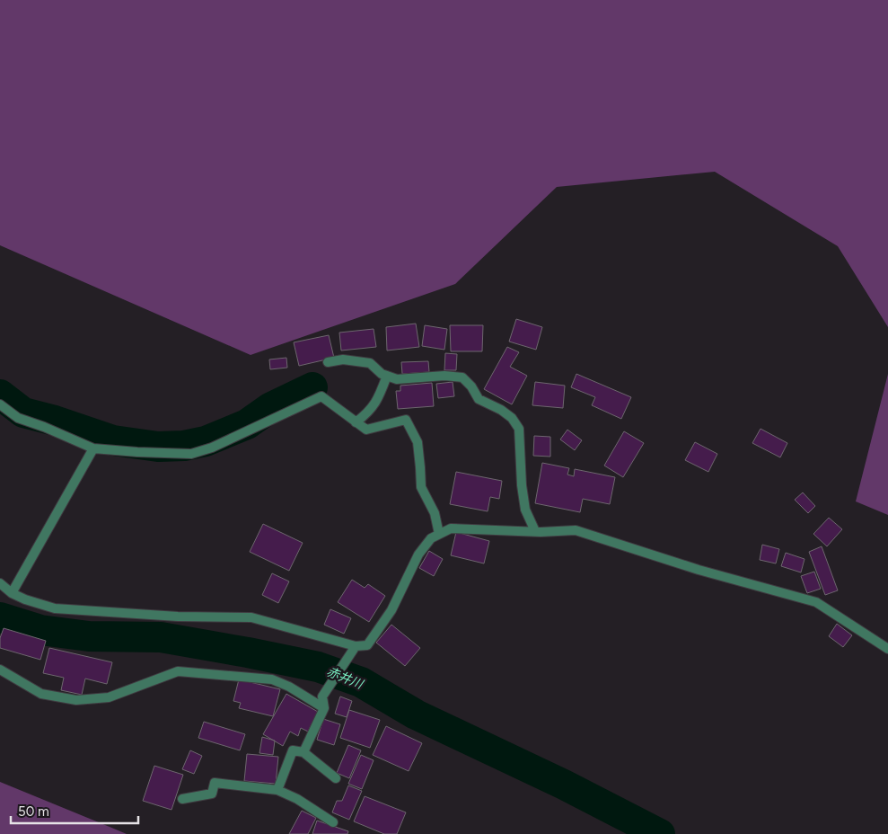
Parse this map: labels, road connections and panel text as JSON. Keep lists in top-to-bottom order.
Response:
{
  "water": ["赤井川"],
  "scale_bar": "50 m"
}
